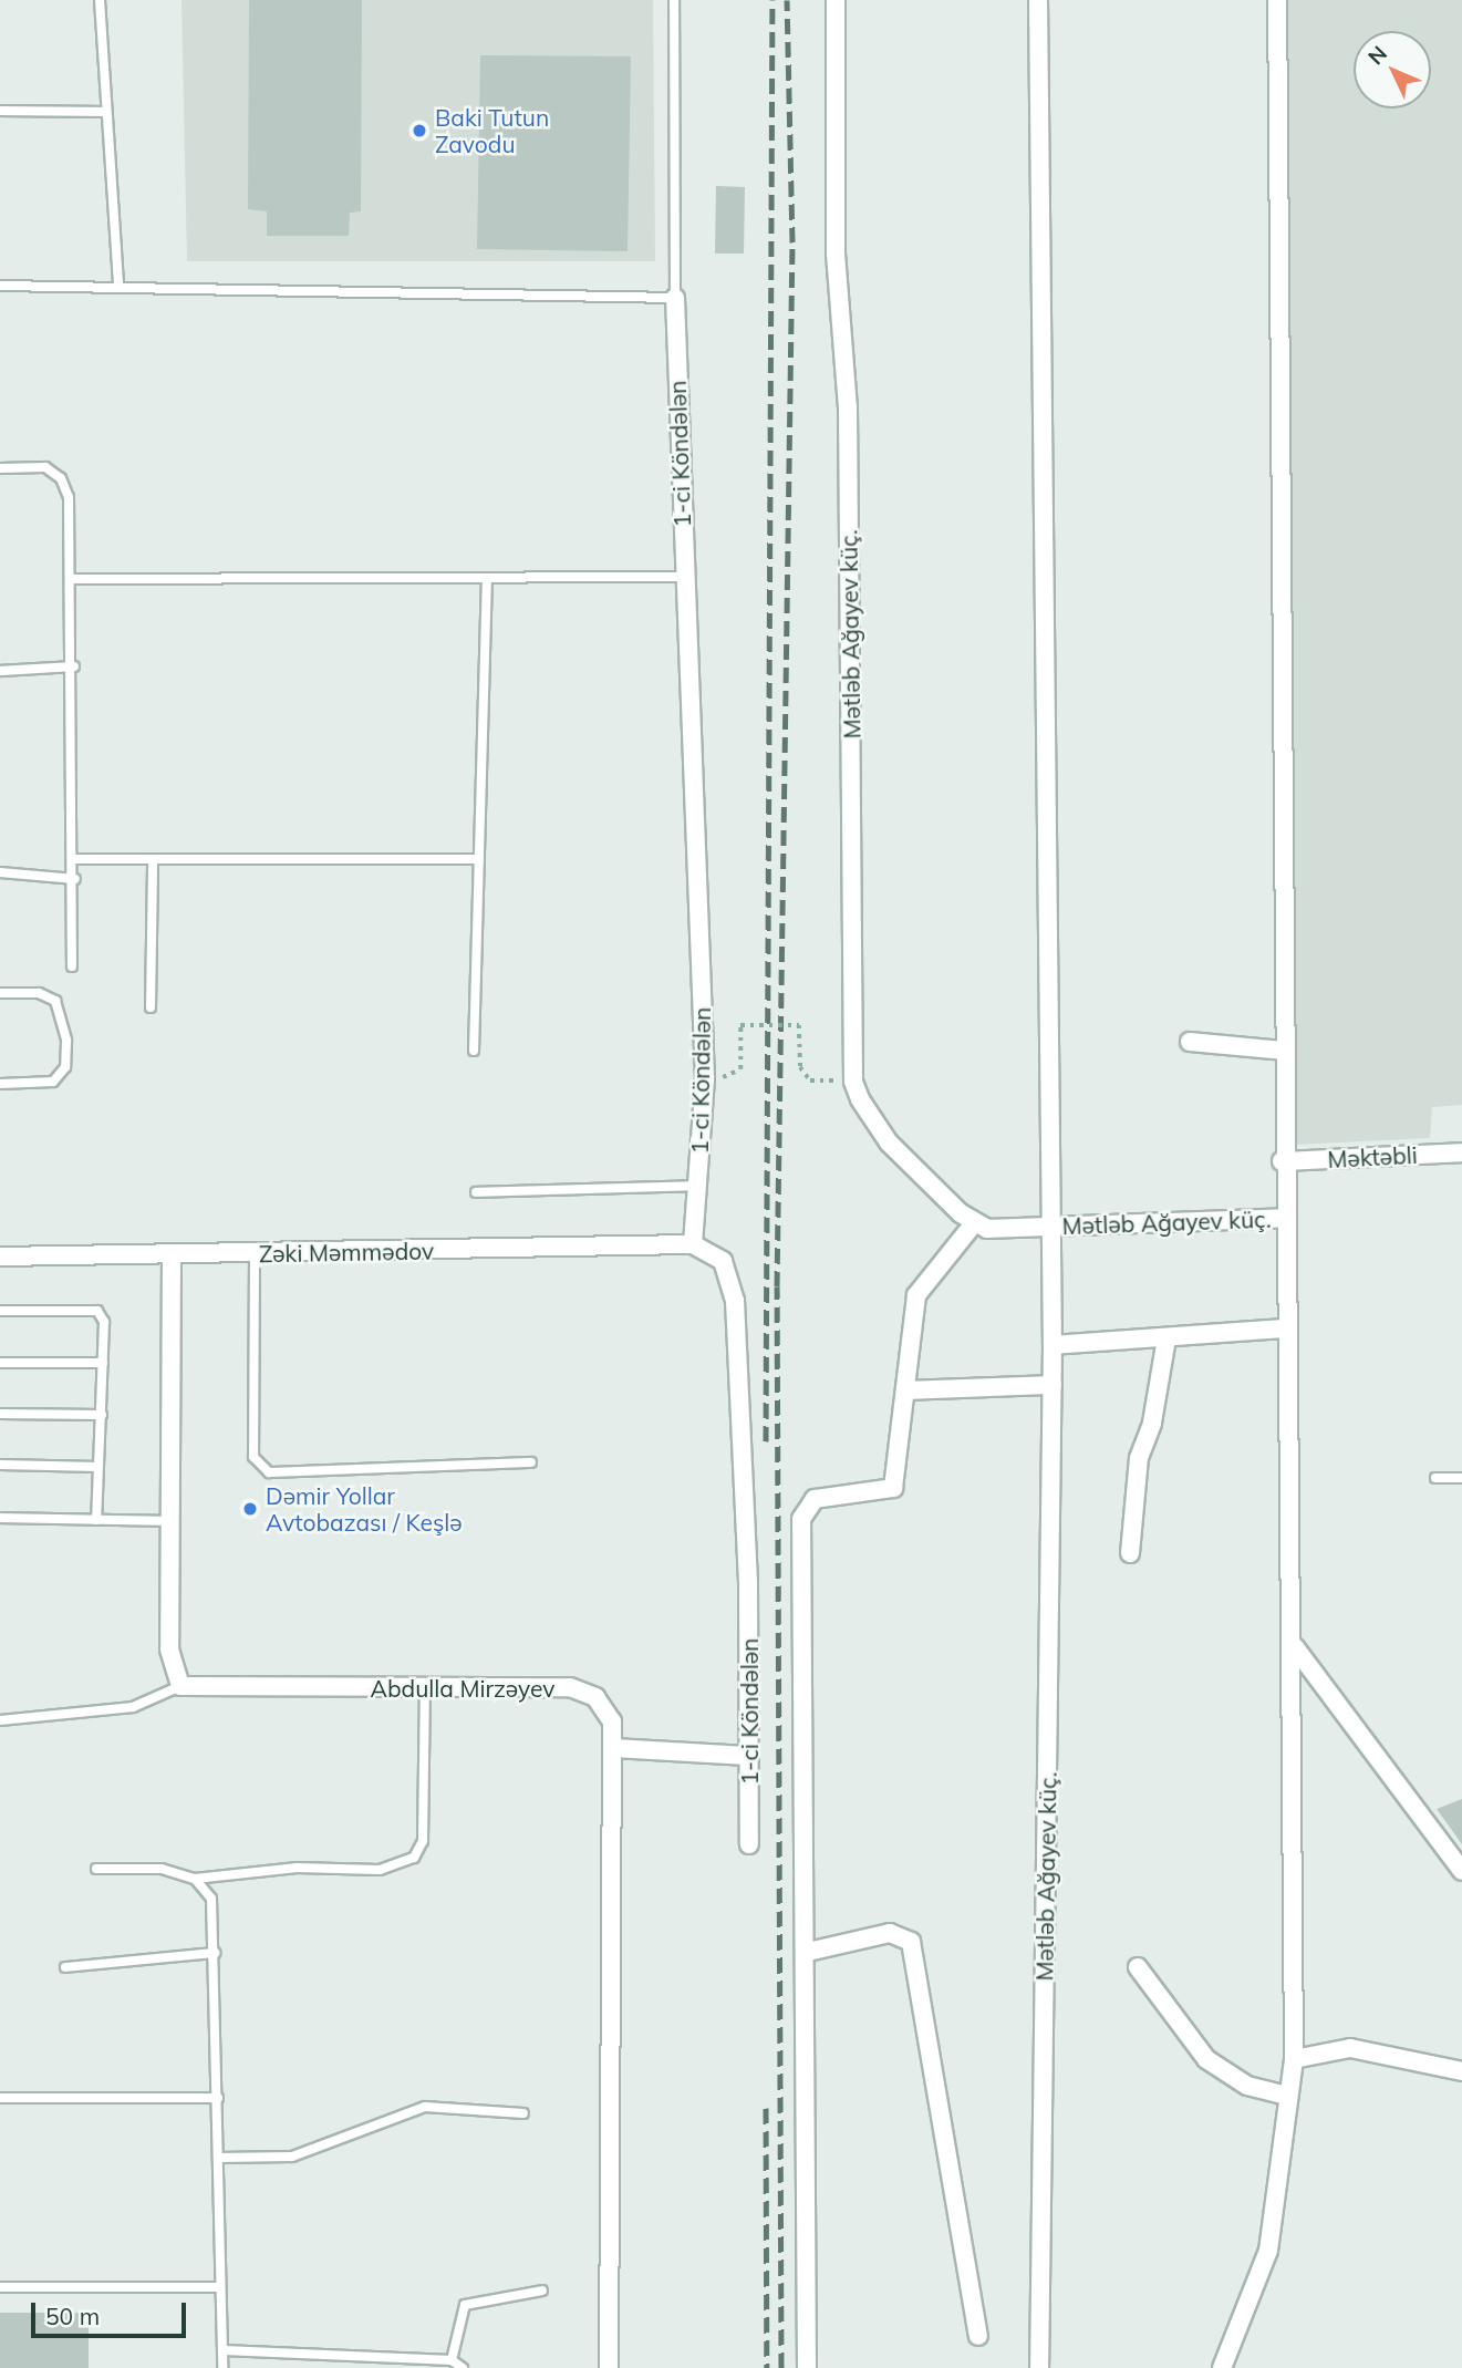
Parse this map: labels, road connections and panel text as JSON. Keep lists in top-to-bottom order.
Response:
{
  "streets": {
    "street": [
      "1-ci Köndələn",
      "Mətləb Ağayev küç.",
      "Məktəbli",
      "Zəki Məmmədov",
      "Abdulla Mirzəyev"
    ]
  },
  "crossings": [
    ["1-ci Köndələn", "Zəki Məmmədov"]
  ],
  "places": ["Baki Tutun Zavodu", "Dəmir Yollar Avtobazası / Keşlə"],
  "scale_bar": "50 m",
  "north": "top left"
}
